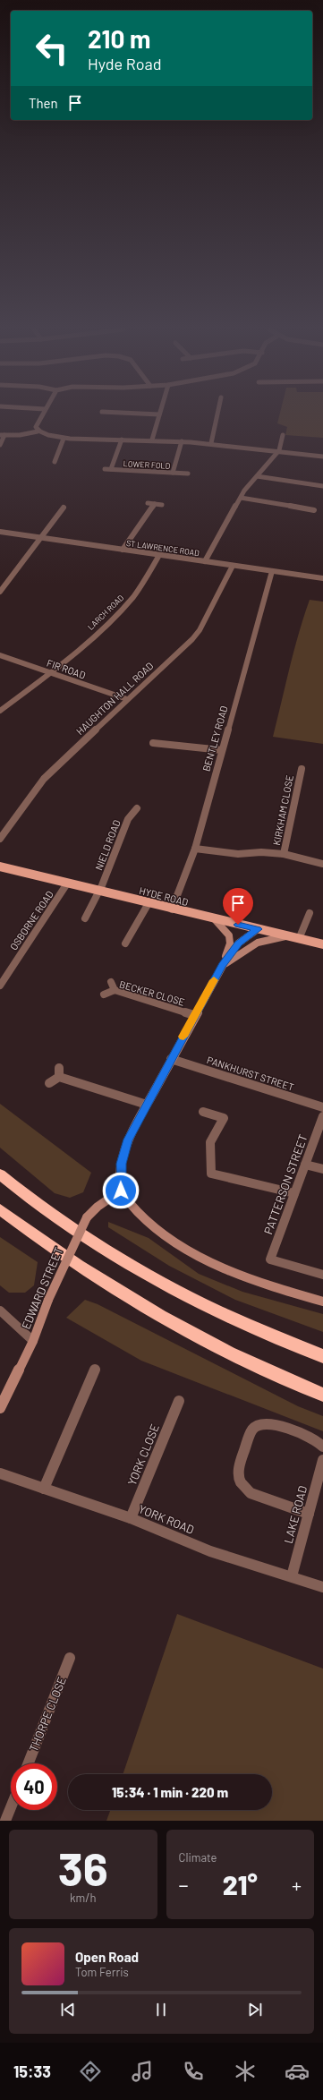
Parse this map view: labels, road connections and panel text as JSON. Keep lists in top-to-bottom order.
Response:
{
  "streets": {
    "main road": ["HYDE ROAD"],
    "street": [
      "LOWER FOLD",
      "ST LAWRENCE ROAD",
      "LARCH ROAD",
      "FIR ROAD",
      "HAUGHTON HALL ROAD",
      "BENTLEY ROAD",
      "KIRKHAM CLOSE",
      "NIELD ROAD",
      "OSBORNE ROAD",
      "BECKER CLOSE",
      "PANKHURST STREET",
      "PATTERSON STREET",
      "EDWARD STREET",
      "YORK CLOSE",
      "LAKE ROAD",
      "YORK ROAD",
      "THORPE CLOSE"
    ]
  },
  "crossings": [
    ["ST LAWRENCE ROAD", "LARCH ROAD"],
    ["ST LAWRENCE ROAD", "HAUGHTON HALL ROAD"],
    ["ST LAWRENCE ROAD", "BENTLEY ROAD"],
    ["LARCH ROAD", "FIR ROAD"],
    ["FIR ROAD", "HAUGHTON HALL ROAD"],
    ["BENTLEY ROAD", "HYDE ROAD"],
    ["NIELD ROAD", "HYDE ROAD"],
    ["HYDE ROAD", "OSBORNE ROAD"],
    ["YORK CLOSE", "YORK ROAD"],
    ["LAKE ROAD", "YORK ROAD"]
  ],
  "page": {
    "turn": ["210 m", "Hyde Road"],
    "then": "Then",
    "limit": "40",
    "trip": "15:34 · 1 min · 220 m",
    "tile": [
      ["36", "km/h"],
      "Climate"
    ],
    "heat": ["−", "21°", "+"],
    "song": ["Open Road", "Tom Ferris"],
    "tabs": "15:33"
  }
}
